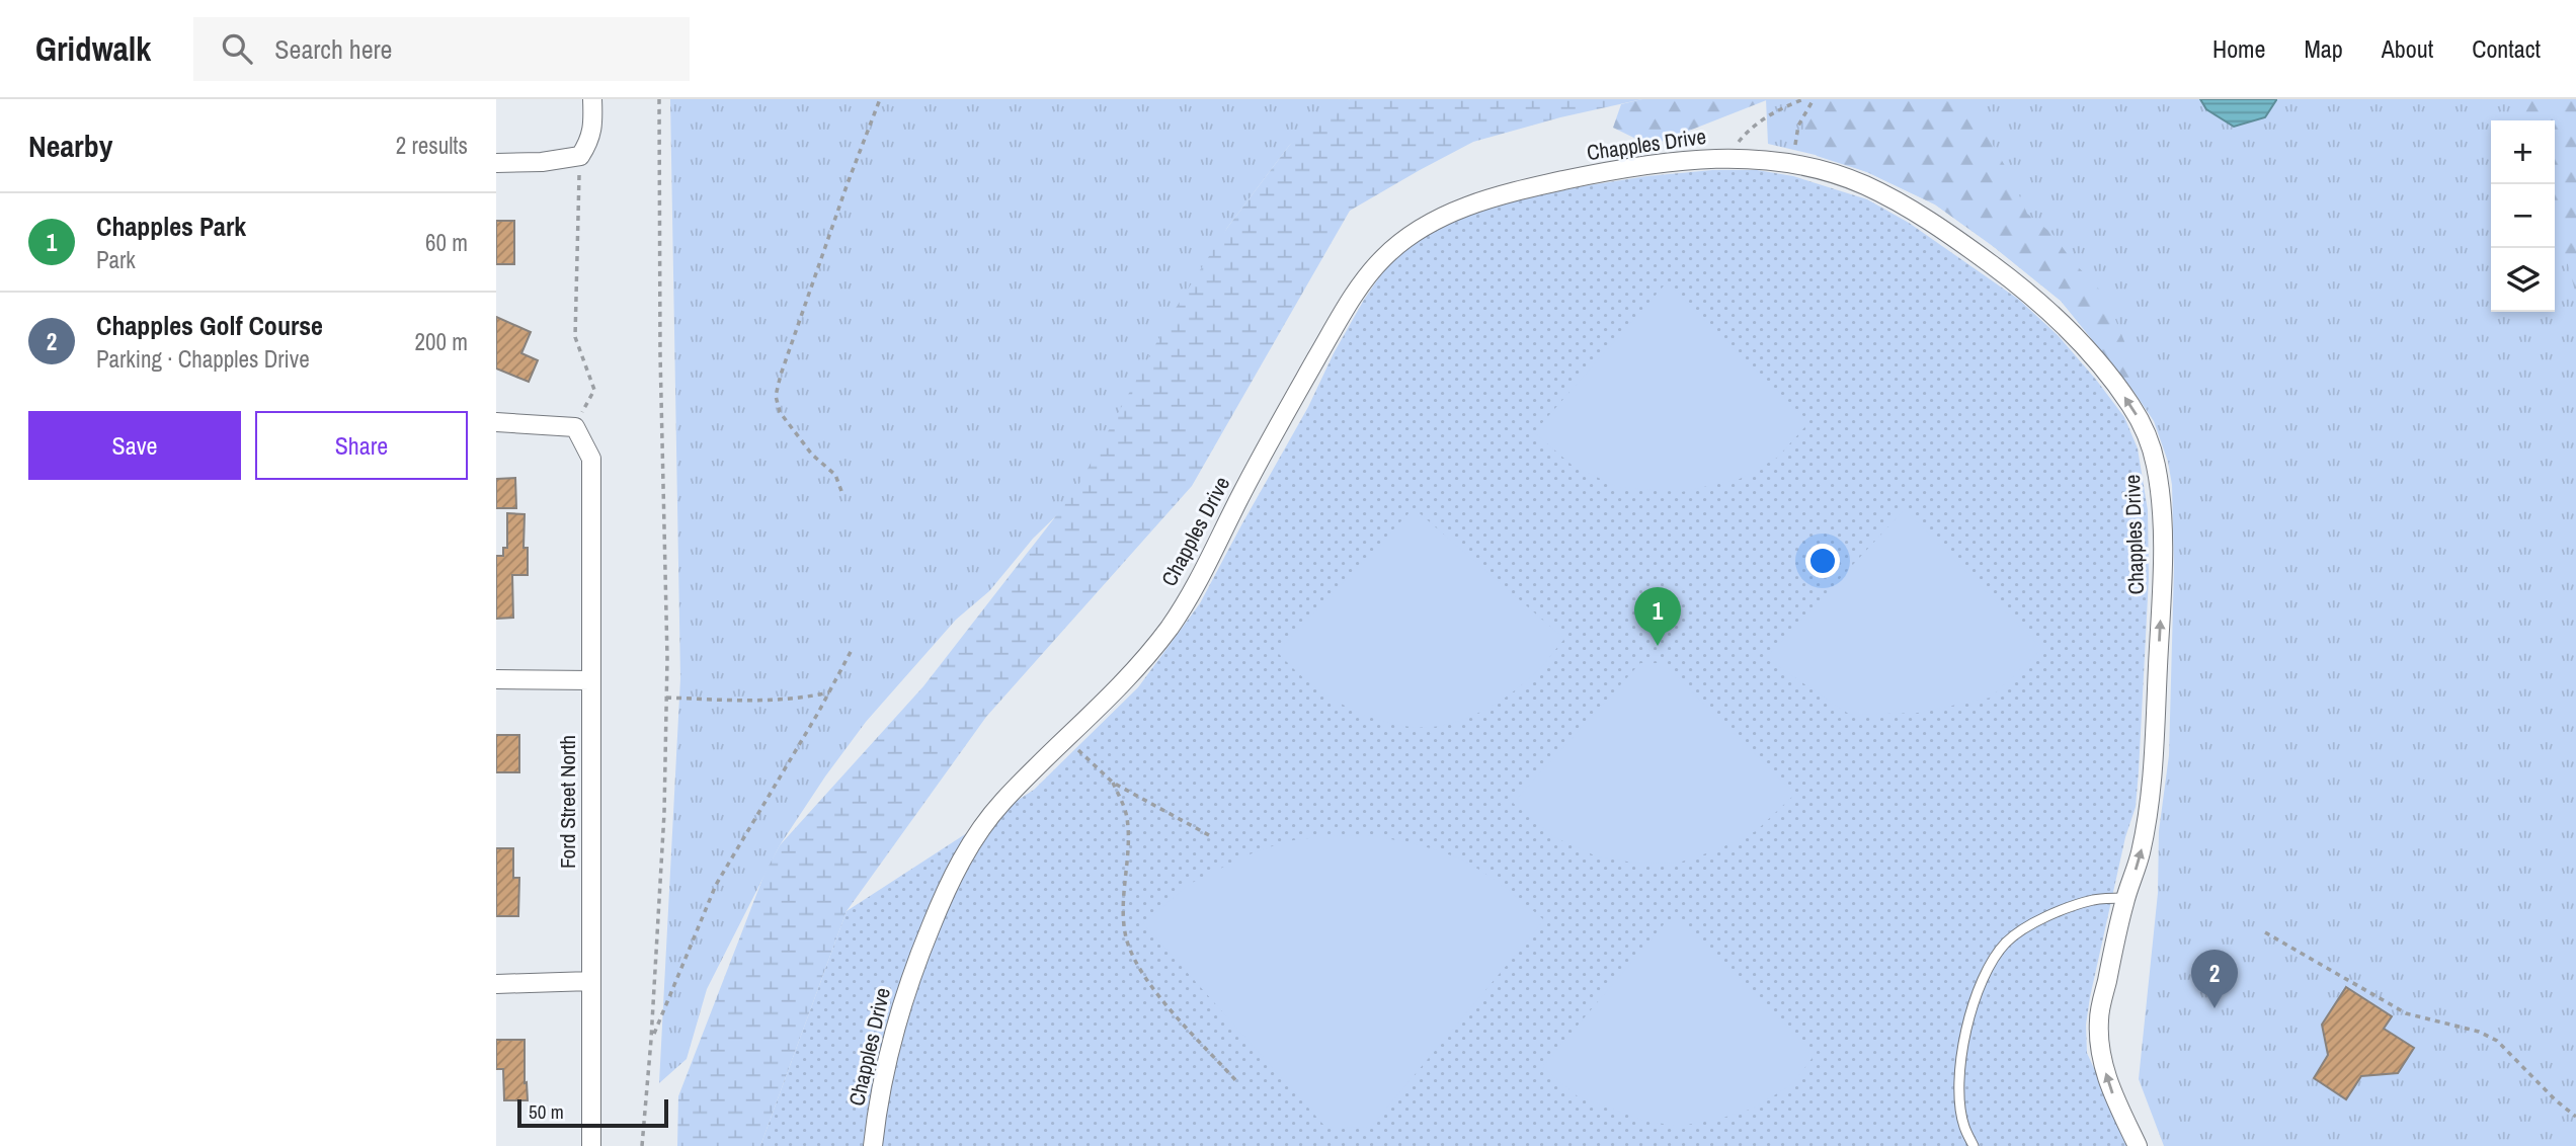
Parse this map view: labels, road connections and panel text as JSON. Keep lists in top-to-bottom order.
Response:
{
  "streets": {
    "street": ["Chapples Drive", "Ford Street North"]
  },
  "one_way": ["Chapples Drive"],
  "scale_bar": "50 m",
  "page": {
    "header": "Gridwalk",
    "search": "Search here",
    "nav": [
      "Home",
      "Map",
      "About",
      "Contact"
    ],
    "heading": ["Nearby", "2 results"],
    "map_buttons": ["+", "−"],
    "list": [
      {
        "mark": "1",
        "name": "Chapples Park",
        "note": "Park",
        "value": "60 m"
      },
      {
        "mark": "2",
        "name": "Chapples Golf Course",
        "note": "Parking · Chapples Drive",
        "value": "200 m"
      }
    ],
    "buttons": ["Save", "Share"],
    "pins": ["1", "2"],
    "scale": "50 m"
  }
}
